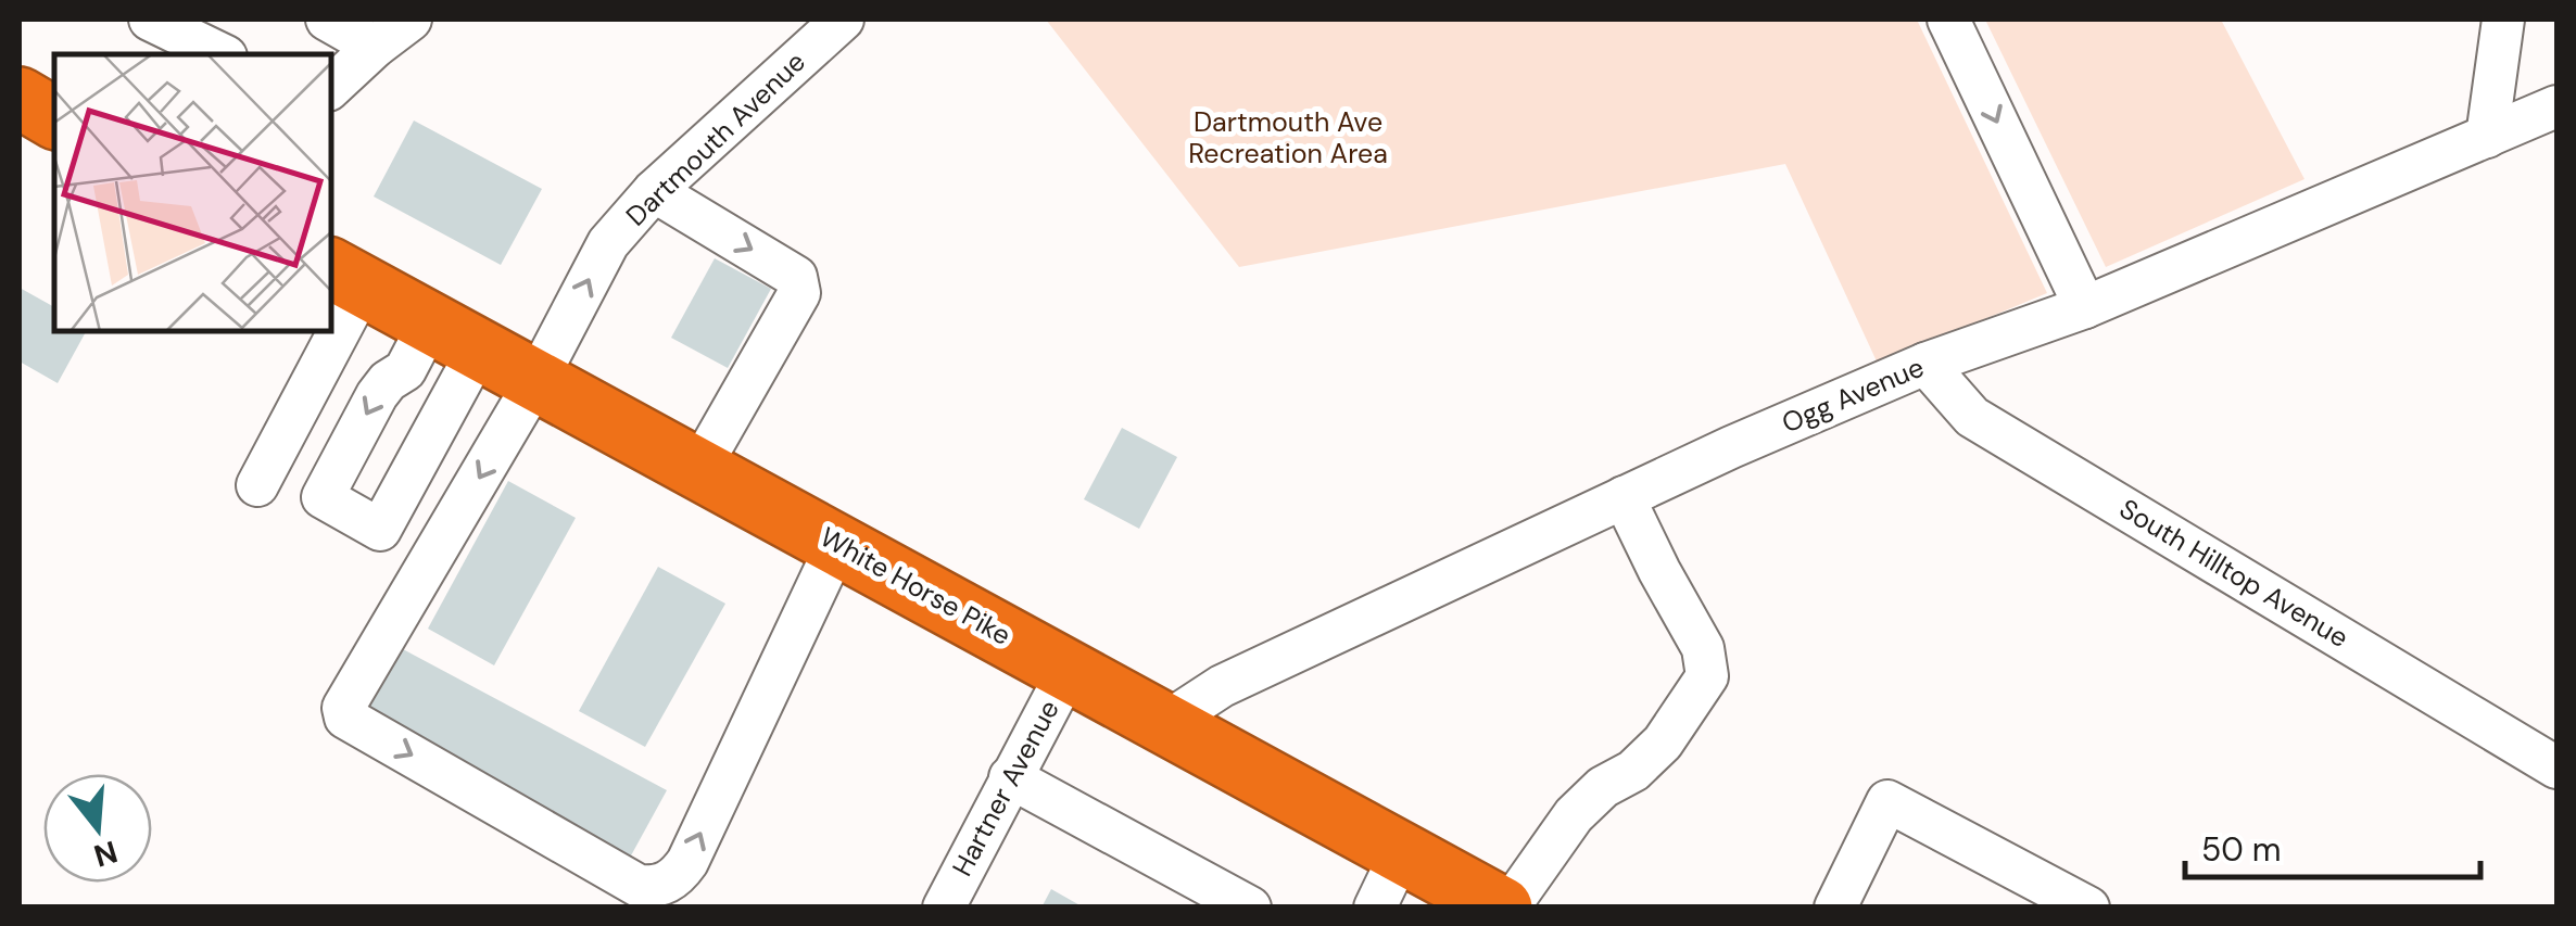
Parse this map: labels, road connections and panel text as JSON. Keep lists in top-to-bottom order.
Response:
{
  "streets": {
    "highway": ["White Horse Pike"],
    "street": [
      "Dartmouth Avenue",
      "Ogg Avenue",
      "South Hilltop Avenue",
      "Hartner Avenue"
    ]
  },
  "crossings": [
    ["Dartmouth Avenue", "White Horse Pike"],
    ["Ogg Avenue", "South Hilltop Avenue"],
    ["Ogg Avenue", "White Horse Pike"],
    ["White Horse Pike", "Hartner Avenue"]
  ],
  "parks": ["Dartmouth Ave Recreation Area"],
  "scale_bar": "50 m",
  "north": "bottom"
}
